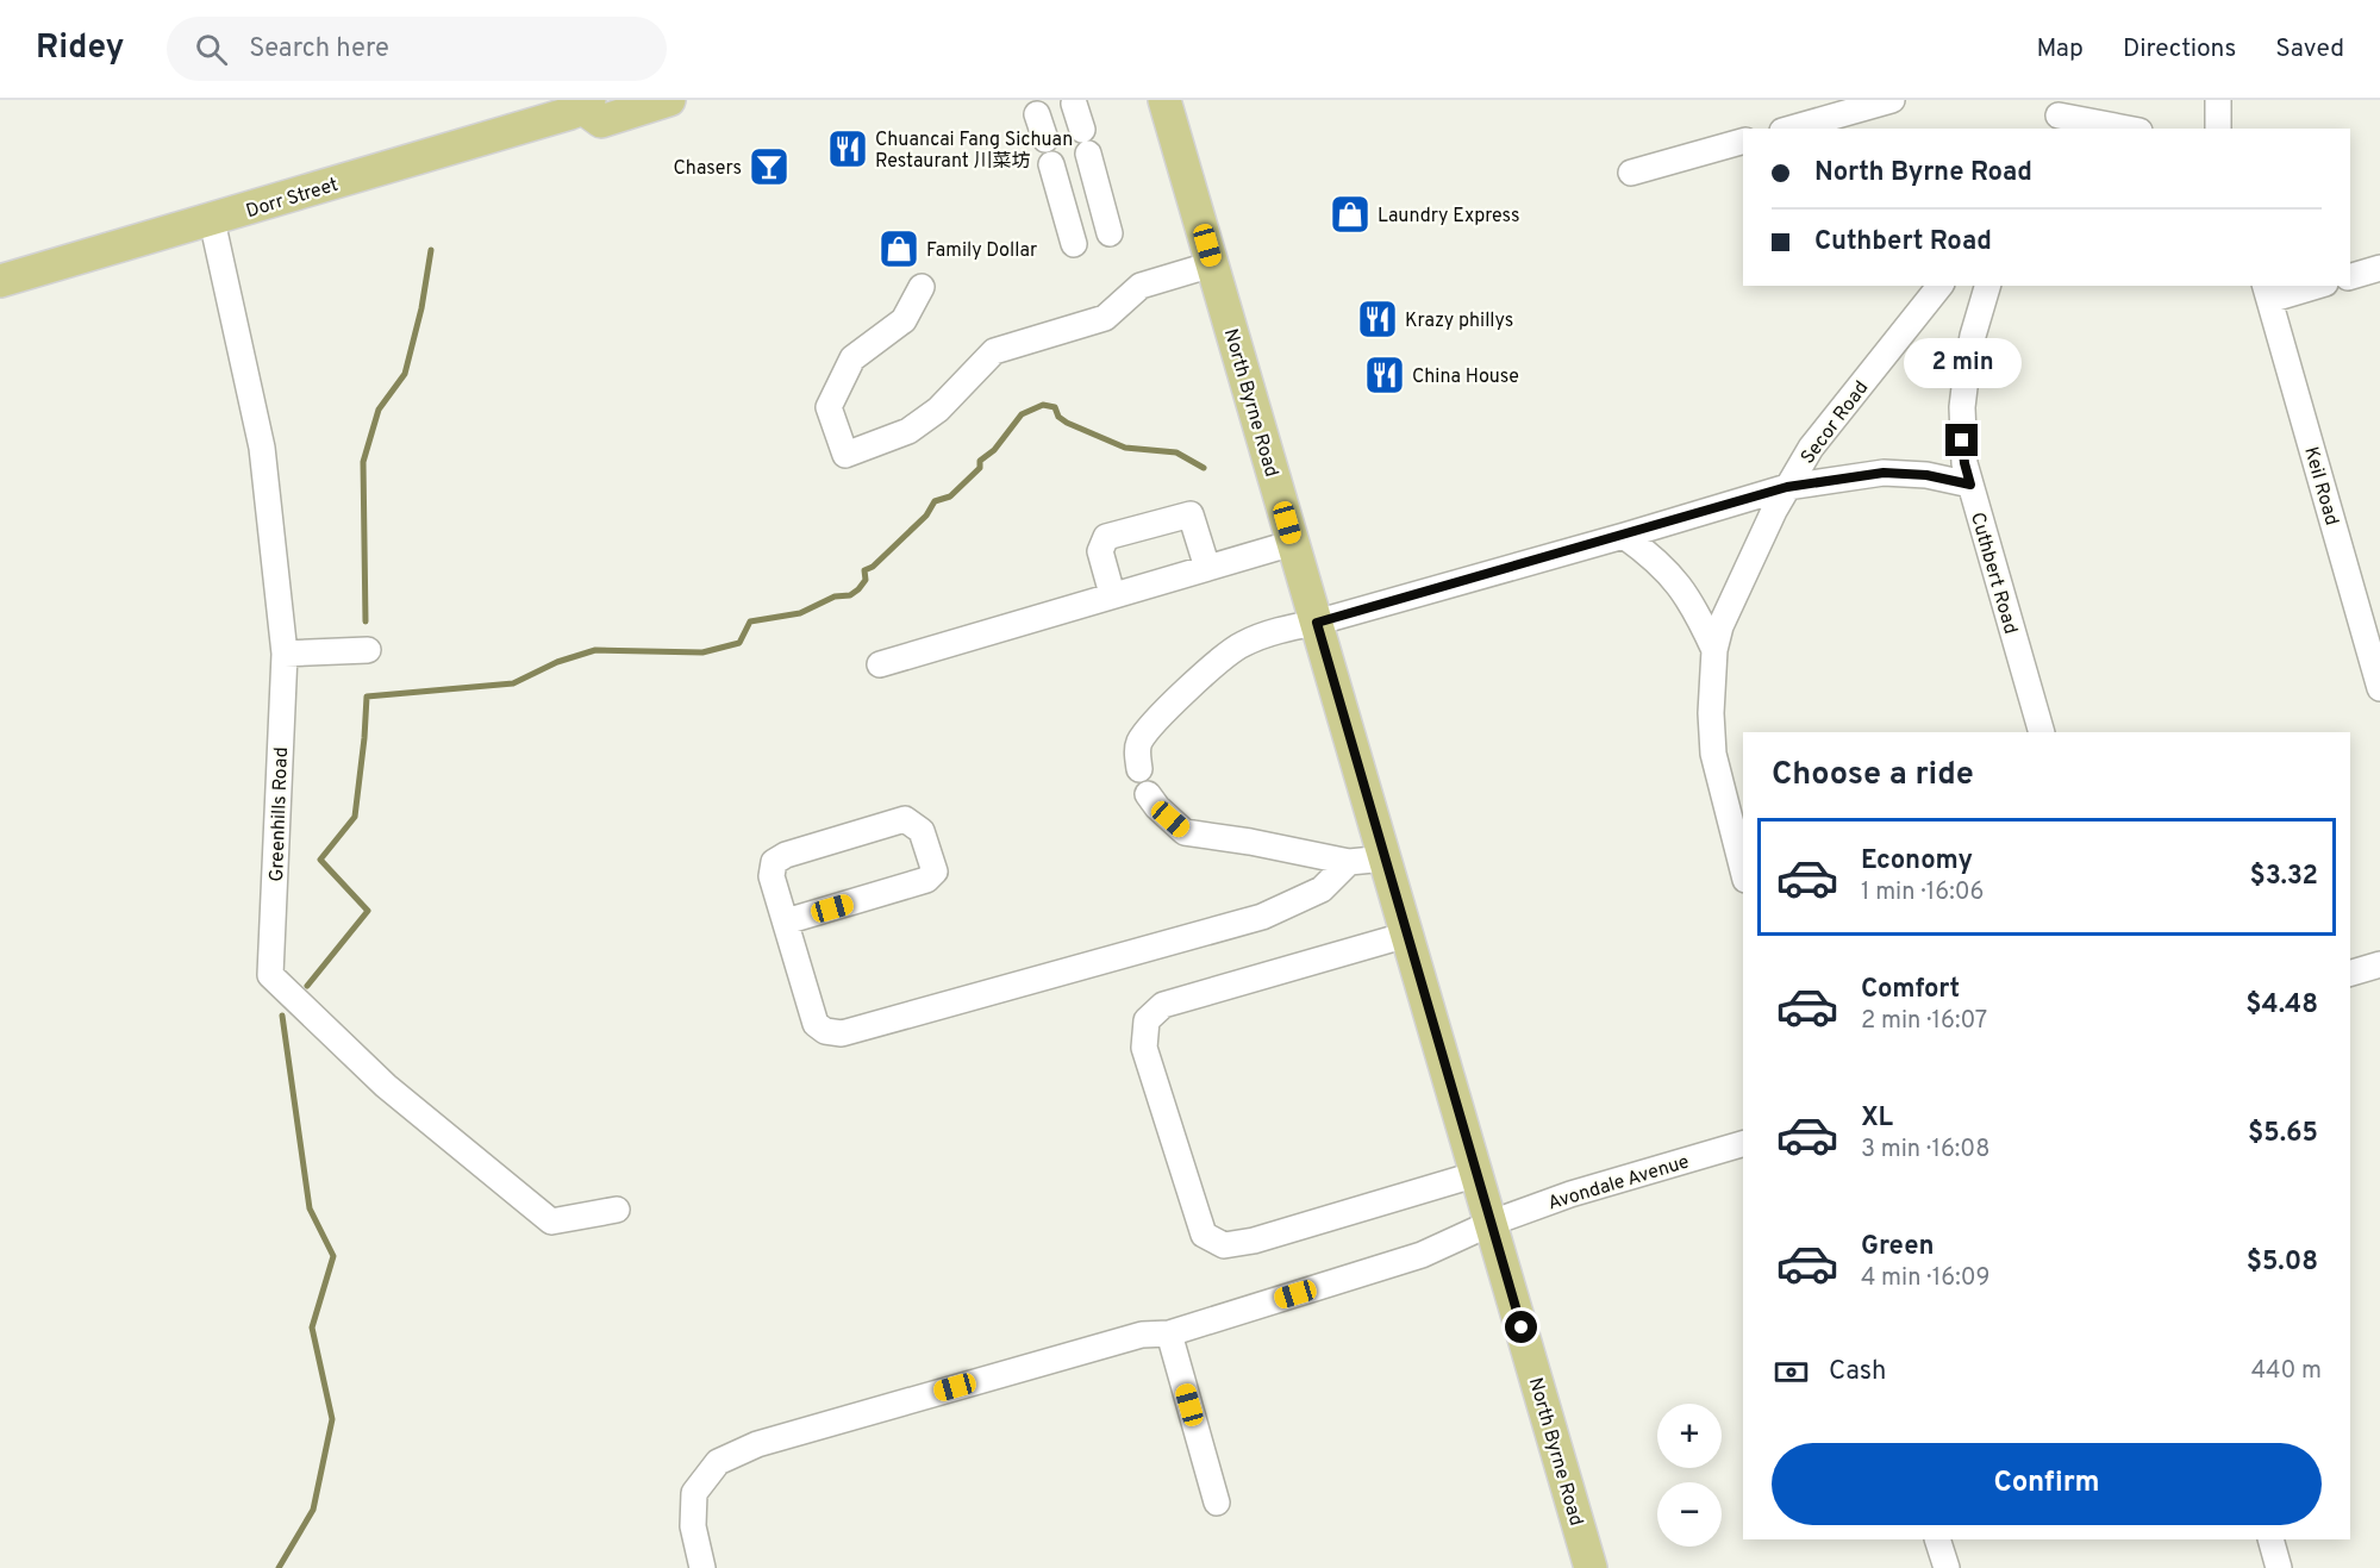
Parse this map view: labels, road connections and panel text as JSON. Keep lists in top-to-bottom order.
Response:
{
  "streets": {
    "main road": ["Dorr Street", "North Byrne Road"],
    "street": [
      "Secor Road",
      "Keil Road",
      "Cuthbert Road",
      "Greenhills Road",
      "Avondale Avenue"
    ]
  },
  "crossings": [
    ["Dorr Street", "Greenhills Road"],
    ["North Byrne Road", "Avondale Avenue"]
  ],
  "places": {
    "restaurant": ["Chuancai Fang Sichuan Restaurant 川菜坊", "Krazy phillys", "China House"],
    "bar": ["Chasers"],
    "shop": ["Laundry Express", "Family Dollar"]
  },
  "page": {
    "header": "Ridey",
    "search": "Search here",
    "nav": ["Map", "Directions", "Saved"],
    "banner": ["North Byrne Road", "Cuthbert Road"],
    "bubble": "2 min",
    "heading": "Choose a ride",
    "list": [
      {
        "name": "Economy",
        "note": "1 min · 16:06",
        "value": "$3.32"
      },
      {
        "name": "Comfort",
        "note": "2 min · 16:07",
        "value": "$4.48"
      },
      {
        "name": "XL",
        "note": "3 min · 16:08",
        "value": "$5.65"
      },
      {
        "name": "Green",
        "note": "4 min · 16:09",
        "value": "$5.08"
      }
    ],
    "pay": ["Cash", "440 m"],
    "map_buttons": ["+", "−"],
    "buttons": "Confirm"
  }
}
